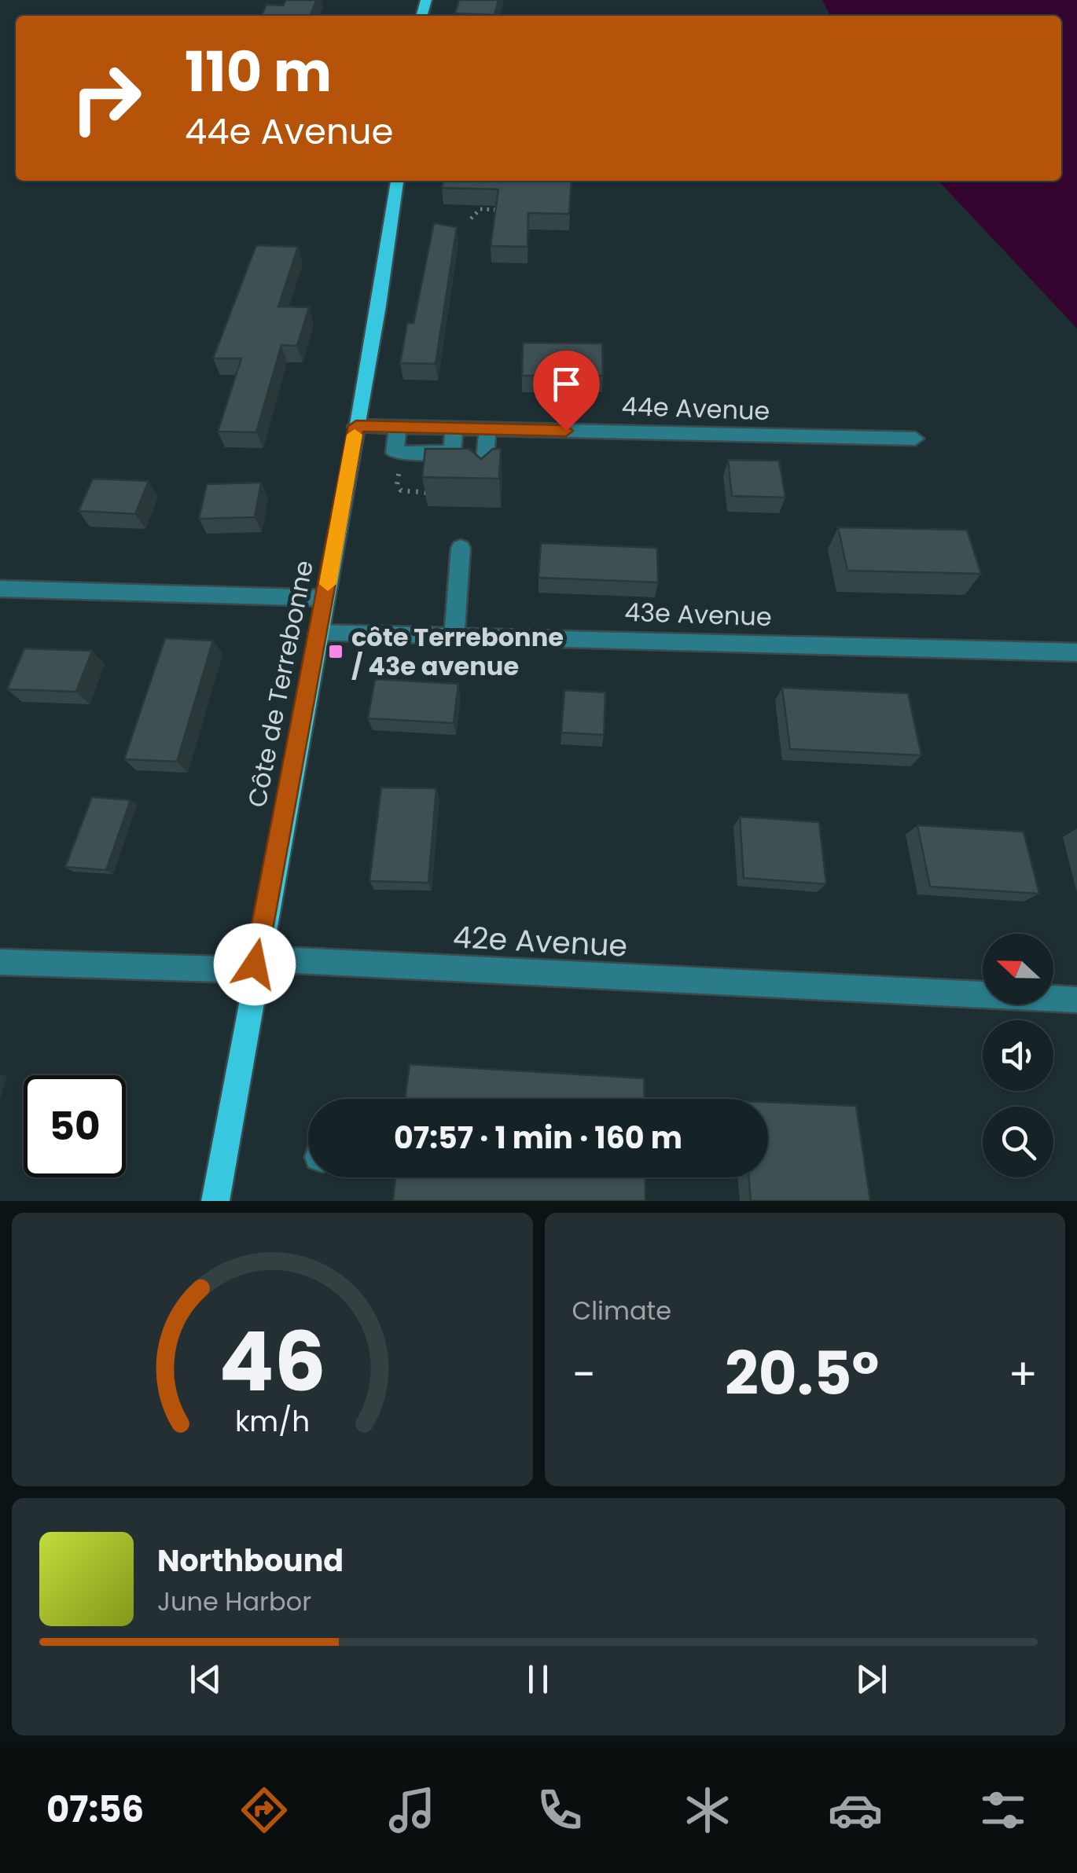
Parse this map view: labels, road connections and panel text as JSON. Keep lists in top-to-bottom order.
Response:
{
  "streets": {
    "main road": ["Côte de Terrebonne"],
    "street": ["44e Avenue", "43e Avenue", "42e Avenue"]
  },
  "crossings": [
    ["44e Avenue", "Côte de Terrebonne"],
    ["43e Avenue", "Côte de Terrebonne"],
    ["Côte de Terrebonne", "42e Avenue"]
  ],
  "places": {
    "transit": ["côte Terrebonne / 43e avenue"]
  },
  "north": "left",
  "page": {
    "turn": ["110 m", "44e Avenue"],
    "limit": "50",
    "trip": "07:57 · 1 min · 160 m",
    "tile": "Climate",
    "heat": ["−", "20.5°", "+"],
    "song": ["Northbound", "June Harbor"],
    "tabs": "07:56",
    "gauge": ["46", "km/h"]
  }
}
